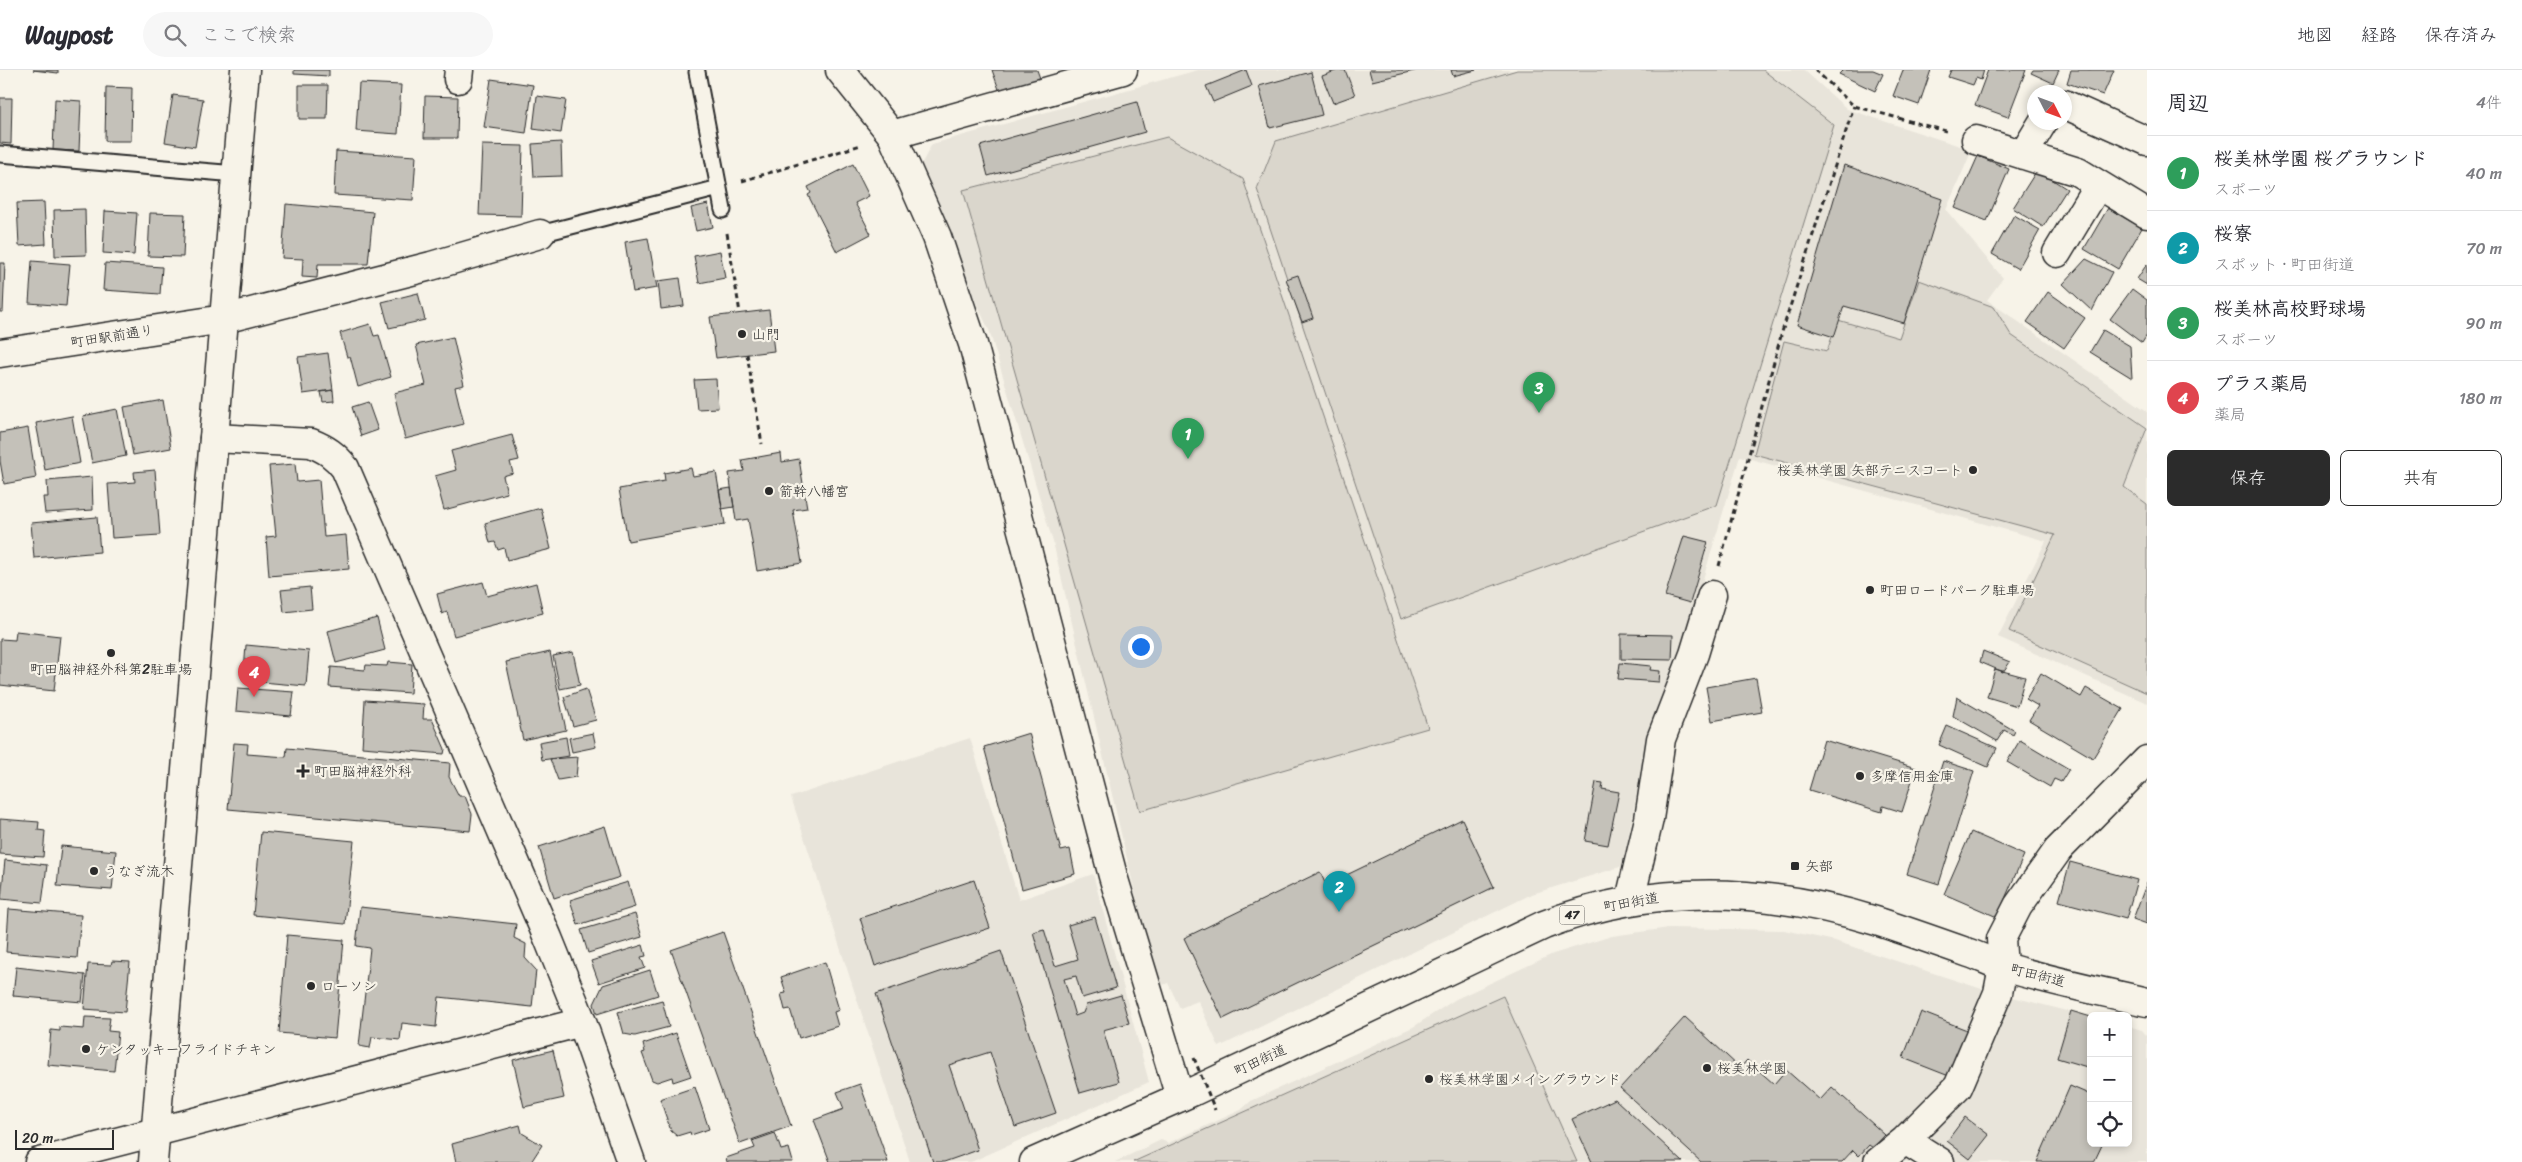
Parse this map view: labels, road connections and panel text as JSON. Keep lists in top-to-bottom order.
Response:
{
  "streets": {
    "street": ["町田駅前通り", "町田街道", "47"]
  },
  "places": {
    "other": [
      "山門",
      "桜美林学園 矢部テニスコート",
      "箭幹八幡宮",
      "町田ロードパーク駐車場",
      "町田脳神経外科第2駐車場",
      "多摩信用金庫",
      "うなぎ流木",
      "ローソン",
      "ケンタッキーフライドチキン",
      "桜美林学園",
      "桜美林学園メイングラウンド"
    ],
    "health": ["町田脳神経外科"],
    "transit": ["矢部"]
  },
  "scale_bar": "20 m",
  "north": "bottom right",
  "page": {
    "header": "Waypost",
    "search": "ここで検索",
    "nav": ["地図", "経路", "保存済み"],
    "heading": ["周辺", "4件"],
    "list": [
      {
        "mark": "1",
        "name": "桜美林学園 桜グラウンド",
        "note": "スポーツ",
        "value": "40 m"
      },
      {
        "mark": "2",
        "name": "桜寮",
        "note": "スポット · 町田街道",
        "value": "70 m"
      },
      {
        "mark": "3",
        "name": "桜美林高校野球場",
        "note": "スポーツ",
        "value": "90 m"
      },
      {
        "mark": "4",
        "name": "プラス薬局",
        "note": "薬局",
        "value": "180 m"
      }
    ],
    "pins": [
      "3",
      "1",
      "4",
      "2"
    ],
    "buttons": ["保存", "共有"],
    "map_buttons": ["+", "−"],
    "scale": "20 m"
  }
}
